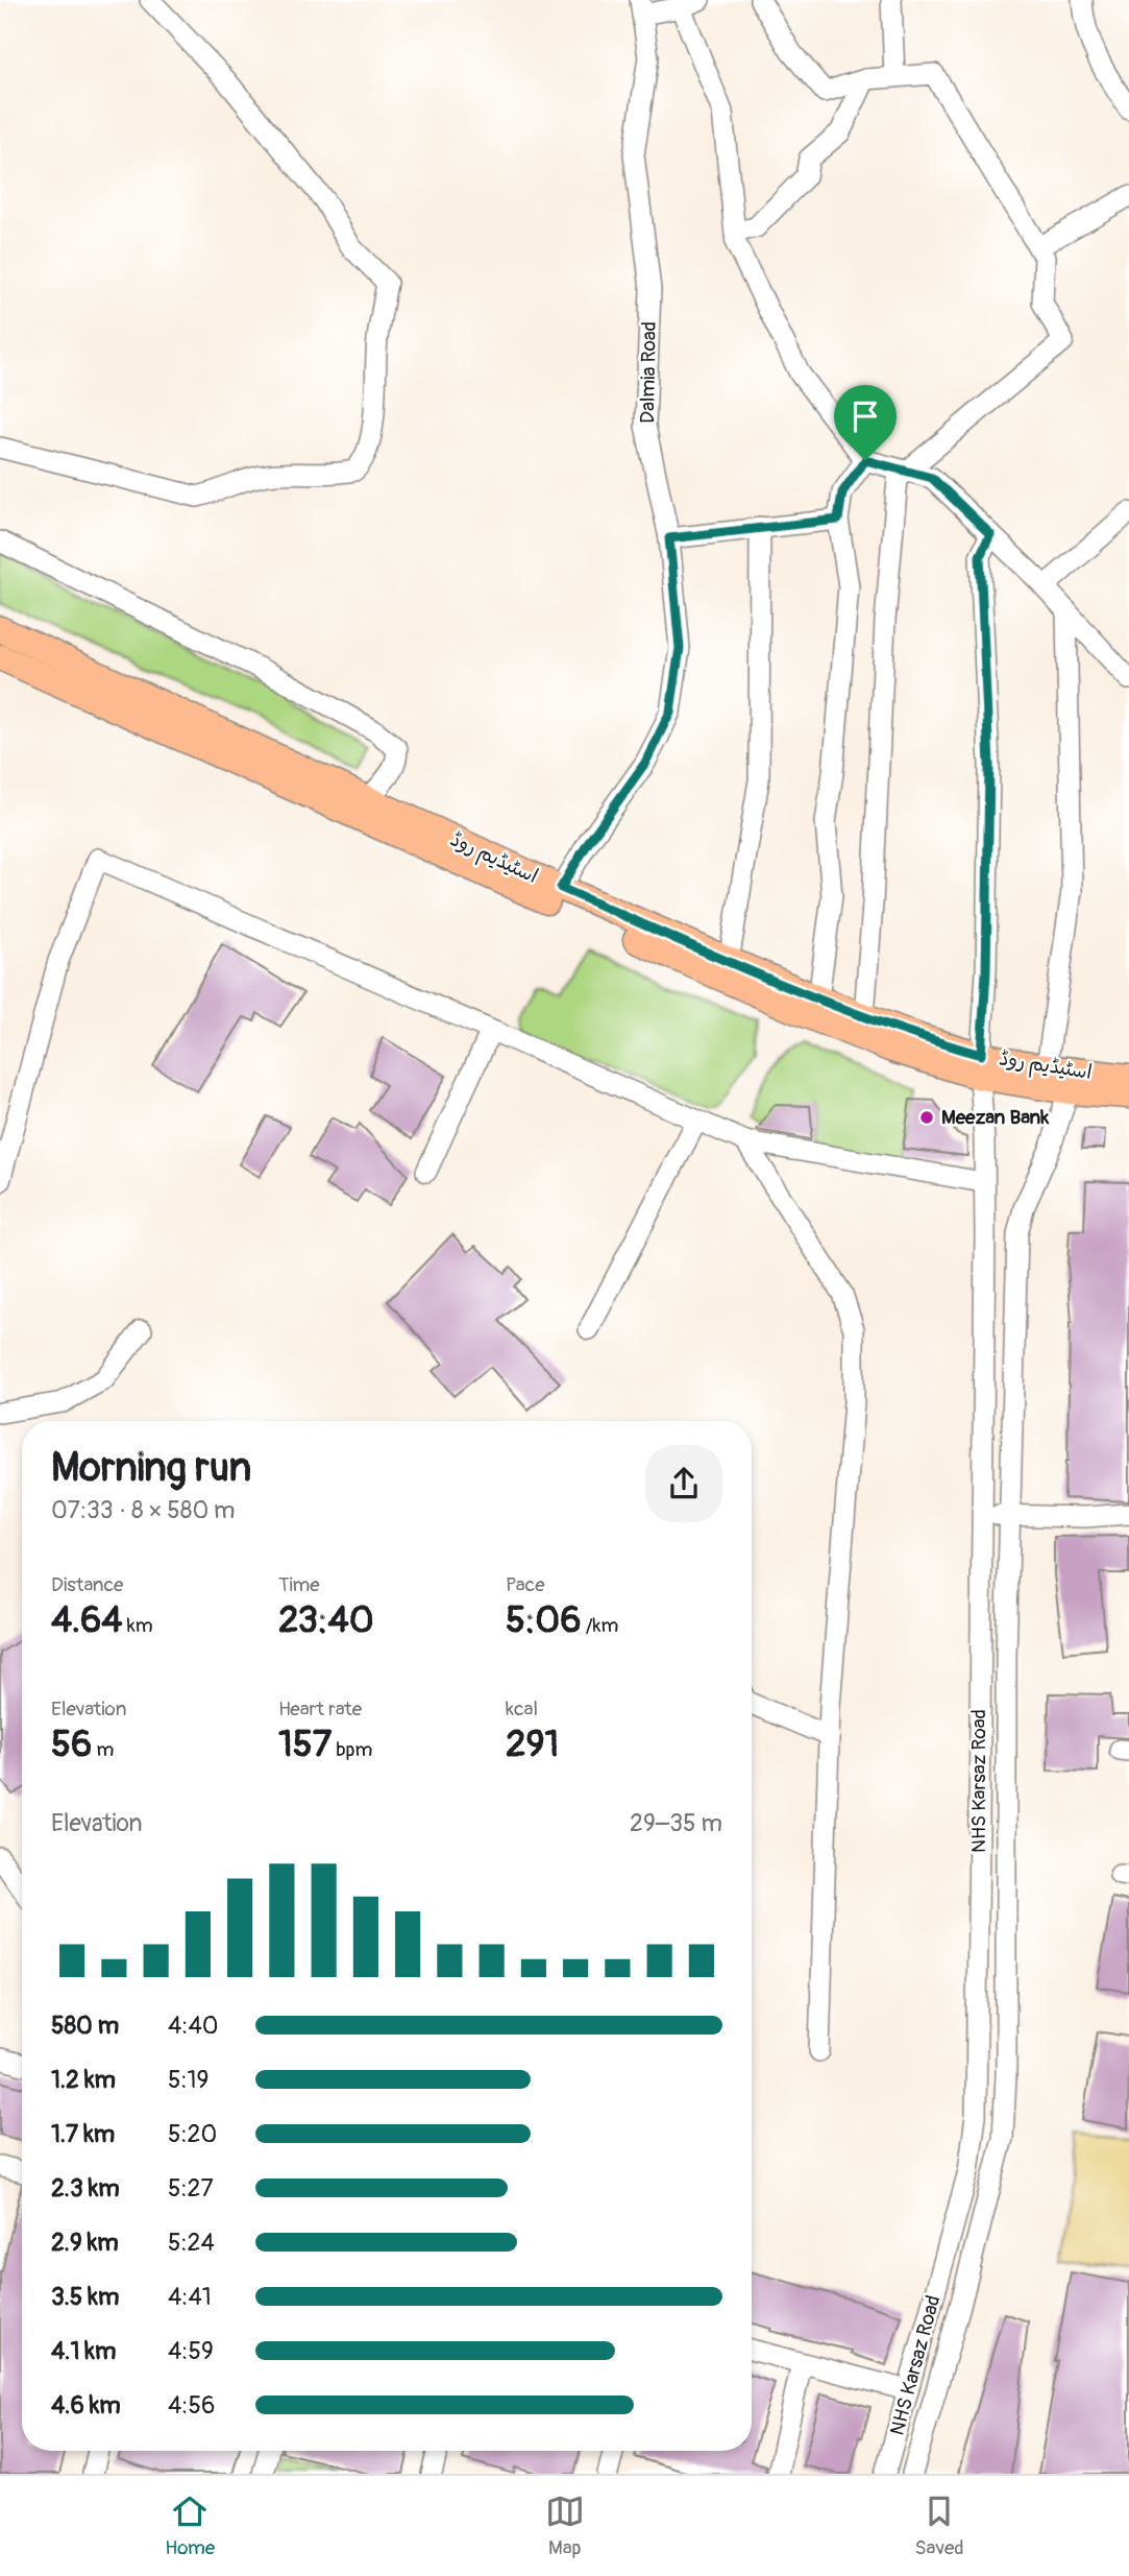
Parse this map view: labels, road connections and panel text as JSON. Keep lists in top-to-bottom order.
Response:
{
  "streets": {
    "main road": ["اسٹیڈیم روڈ"],
    "street": ["Dalmia Road", "NHS Karsaz Road"]
  },
  "crossings": [
    ["Dalmia Road", "اسٹیڈیم روڈ"],
    ["اسٹیڈیم روڈ", "NHS Karsaz Road"]
  ],
  "places": ["Meezan Bank"],
  "page": {
    "heading": ["Morning run", "07:33 · 8 × 580 m"],
    "stats": [
      ["Distance", "4.64 km"],
      ["Time", "23:40"],
      ["Pace", "5:06 /km"],
      ["Elevation", "56 m"],
      ["Heart rate", "157 bpm"],
      ["kcal", "291"]
    ],
    "chart": ["Elevation", "29–35 m"],
    "list": [
      {
        "name": "580 m",
        "note": "4:40"
      },
      {
        "name": "1.2 km",
        "note": "5:19"
      },
      {
        "name": "1.7 km",
        "note": "5:20"
      },
      {
        "name": "2.3 km",
        "note": "5:27"
      },
      {
        "name": "2.9 km",
        "note": "5:24"
      },
      {
        "name": "3.5 km",
        "note": "4:41"
      },
      {
        "name": "4.1 km",
        "note": "4:59"
      },
      {
        "name": "4.6 km",
        "note": "4:56"
      }
    ],
    "tabs": ["Home", "Map", "Saved"]
  }
}
